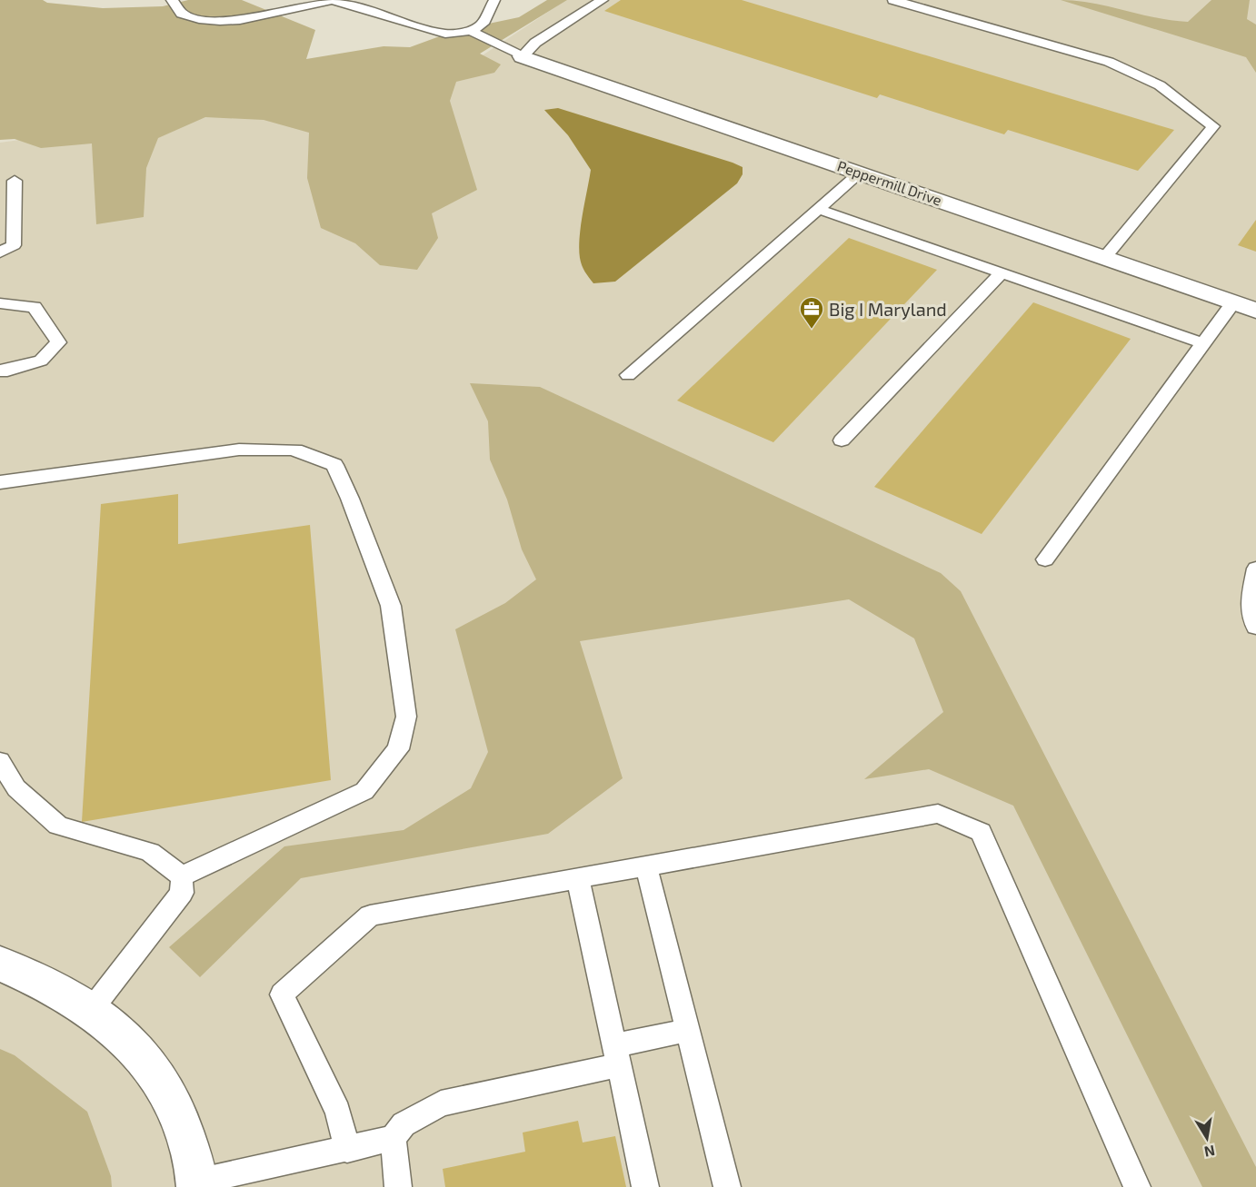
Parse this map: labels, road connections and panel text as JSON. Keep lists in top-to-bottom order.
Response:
{
  "streets": {
    "street": ["Peppermill Drive"]
  },
  "places": {
    "office": ["Big I Maryland"]
  },
  "north": "bottom"
}
